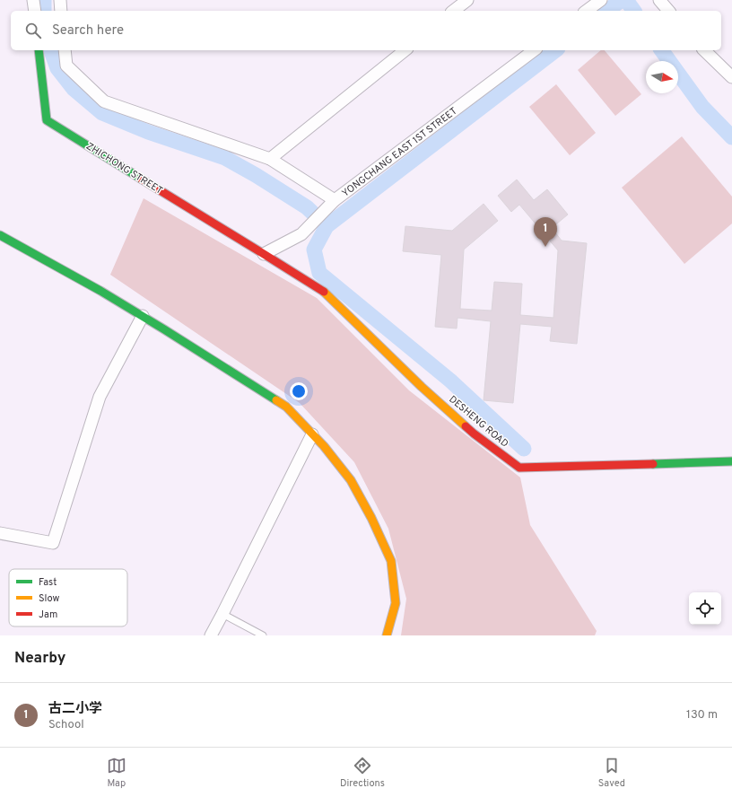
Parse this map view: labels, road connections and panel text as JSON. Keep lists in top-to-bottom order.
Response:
{
  "streets": {
    "street": ["YONGCHANG EAST 1ST STREET", "ZHICHONG STREET", "DESHENG ROAD"]
  },
  "crossings": [
    ["YONGCHANG EAST 1ST STREET", "ZHICHONG STREET"],
    ["YONGCHANG EAST 1ST STREET", "DESHENG ROAD"],
    ["ZHICHONG STREET", "DESHENG ROAD"]
  ],
  "legend": ["Fast", "Slow", "Jam"],
  "north": "right",
  "page": {
    "search": "Search here",
    "pins": "1",
    "heading": "Nearby",
    "list": [
      {
        "mark": "1",
        "name": "古二小学",
        "note": "School",
        "value": "130 m"
      }
    ],
    "nav": ["Map", "Directions", "Saved"]
  }
}
